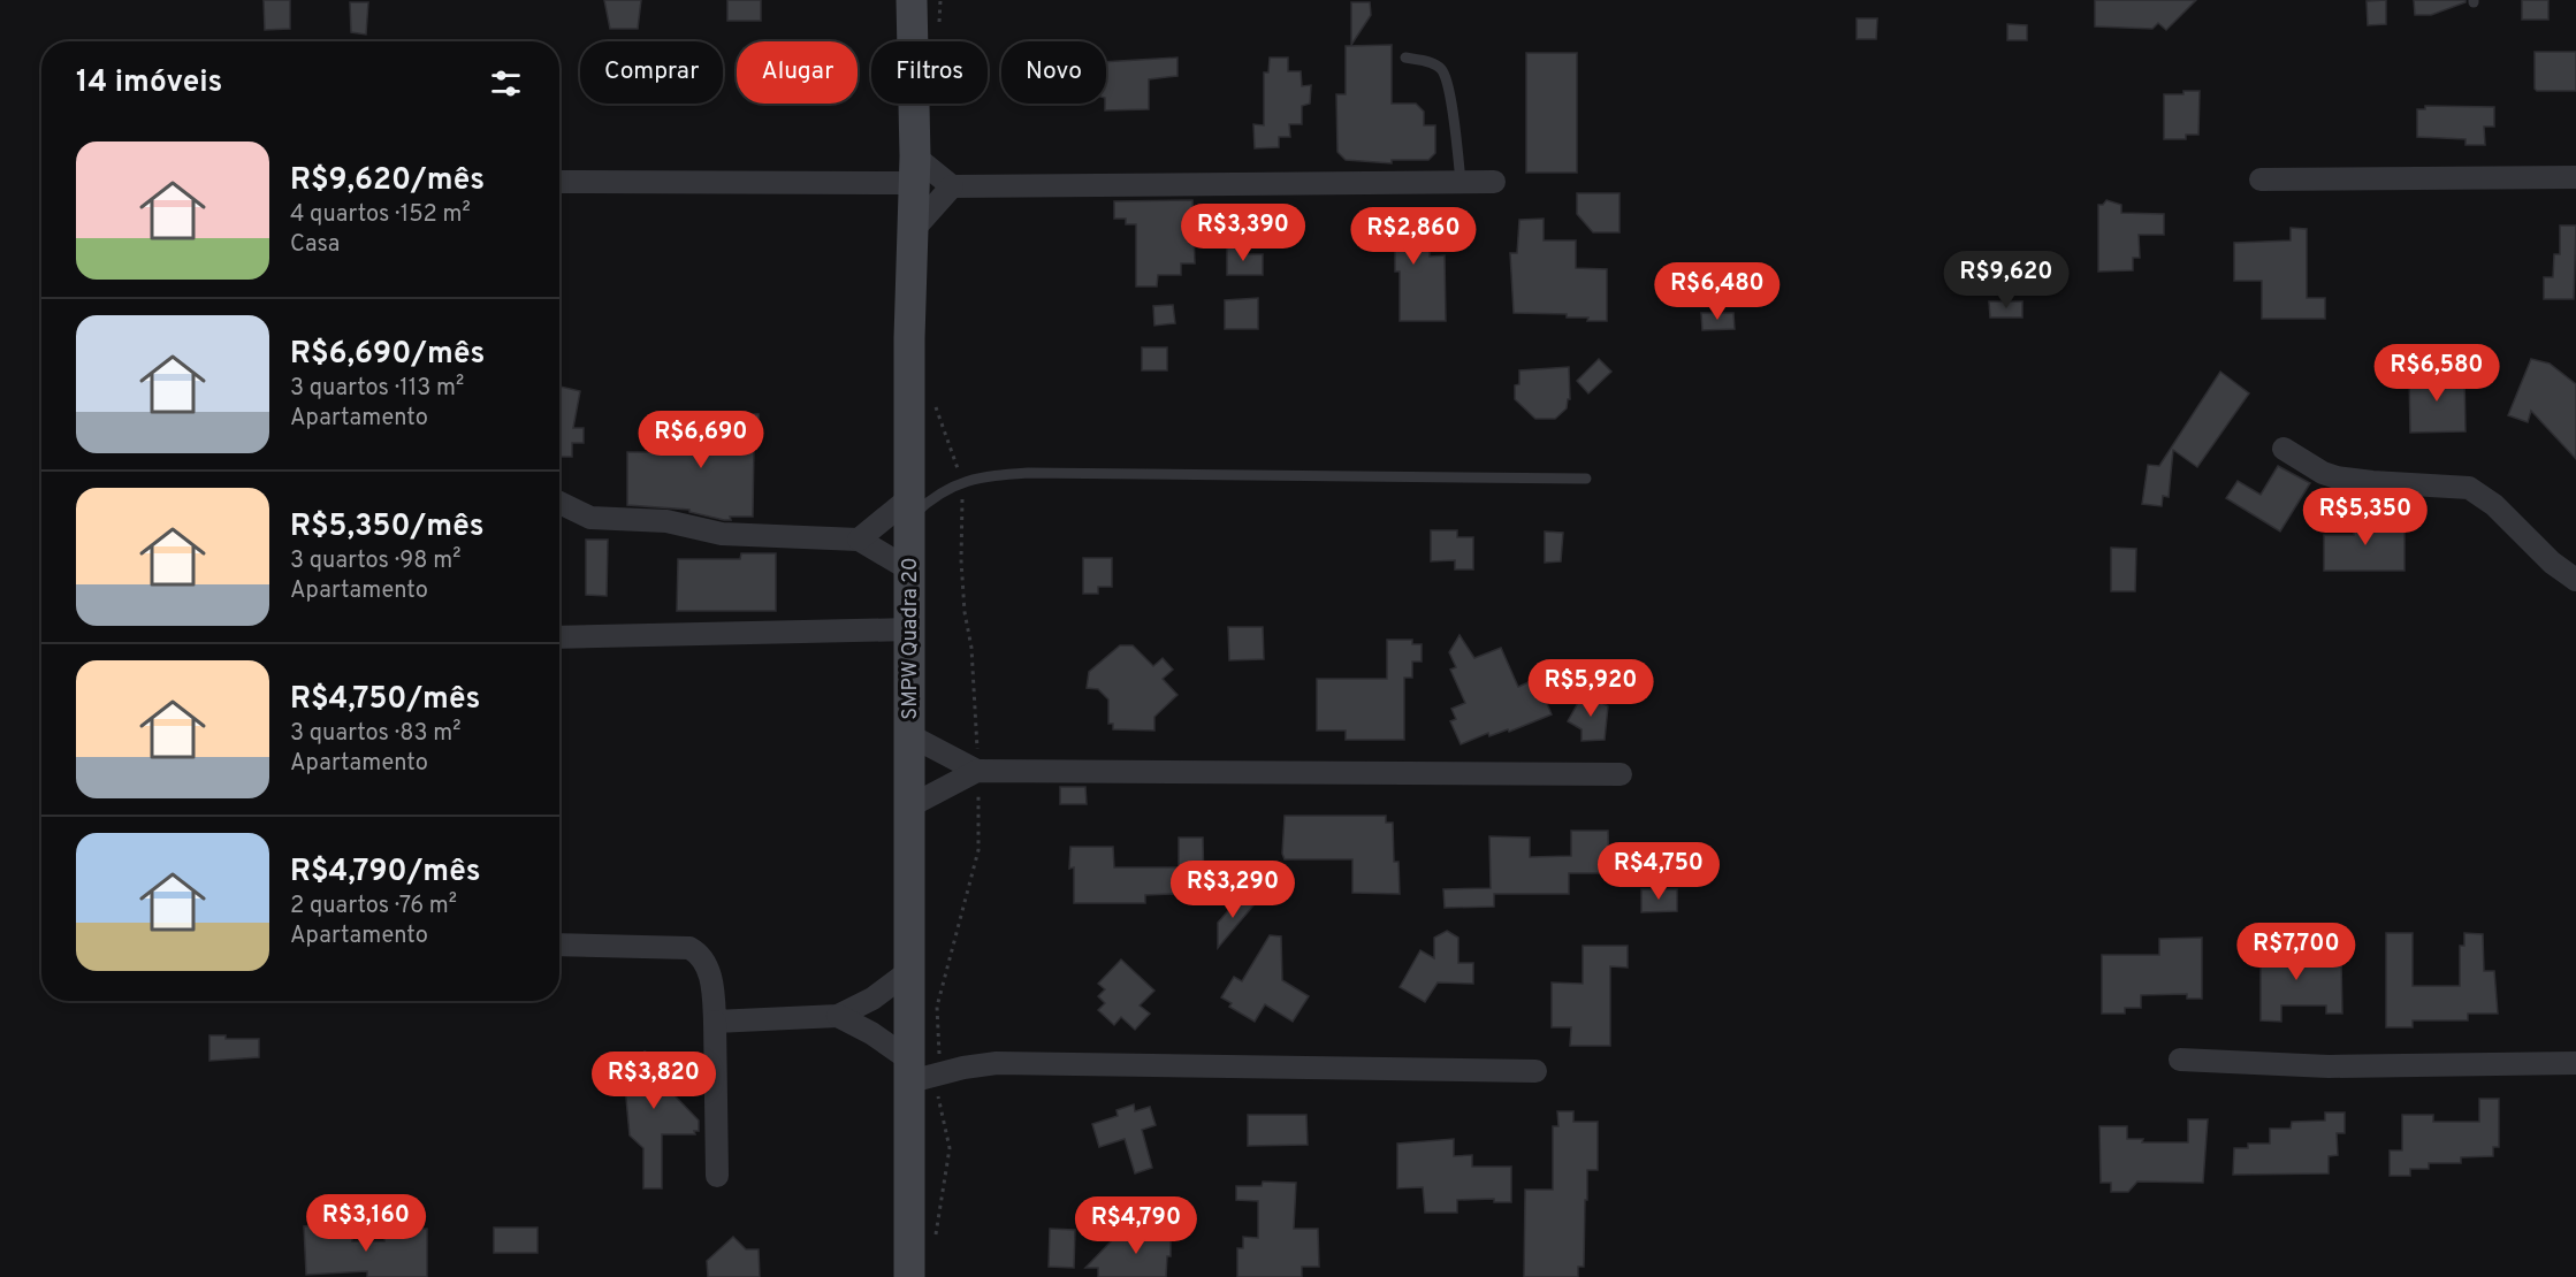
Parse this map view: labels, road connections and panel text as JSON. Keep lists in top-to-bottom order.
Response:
{
  "streets": {
    "street": ["SMPW Quadra 20"]
  },
  "page": {
    "chip": [
      "Comprar",
      "Alugar",
      "Filtros",
      "Novo"
    ],
    "heading": "14 imóveis",
    "list": [
      {
        "name": "R$9,620/mês",
        "note": "4 quartos · 152 m² · Casa"
      },
      {
        "name": "R$6,690/mês",
        "note": "3 quartos · 113 m² · Apartamento"
      },
      {
        "name": "R$5,350/mês",
        "note": "3 quartos · 98 m² · Apartamento"
      },
      {
        "name": "R$4,750/mês",
        "note": "3 quartos · 83 m² · Apartamento"
      },
      {
        "name": "R$4,790/mês",
        "note": "2 quartos · 76 m² · Apartamento"
      }
    ],
    "price": [
      "R$3,390",
      "R$2,860",
      "R$9,620",
      "R$6,480",
      "R$6,580",
      "R$6,690",
      "R$5,350",
      "R$5,920",
      "R$4,750",
      "R$3,290",
      "R$7,700",
      "R$3,820",
      "R$3,160",
      "R$4,790"
    ]
  }
}
